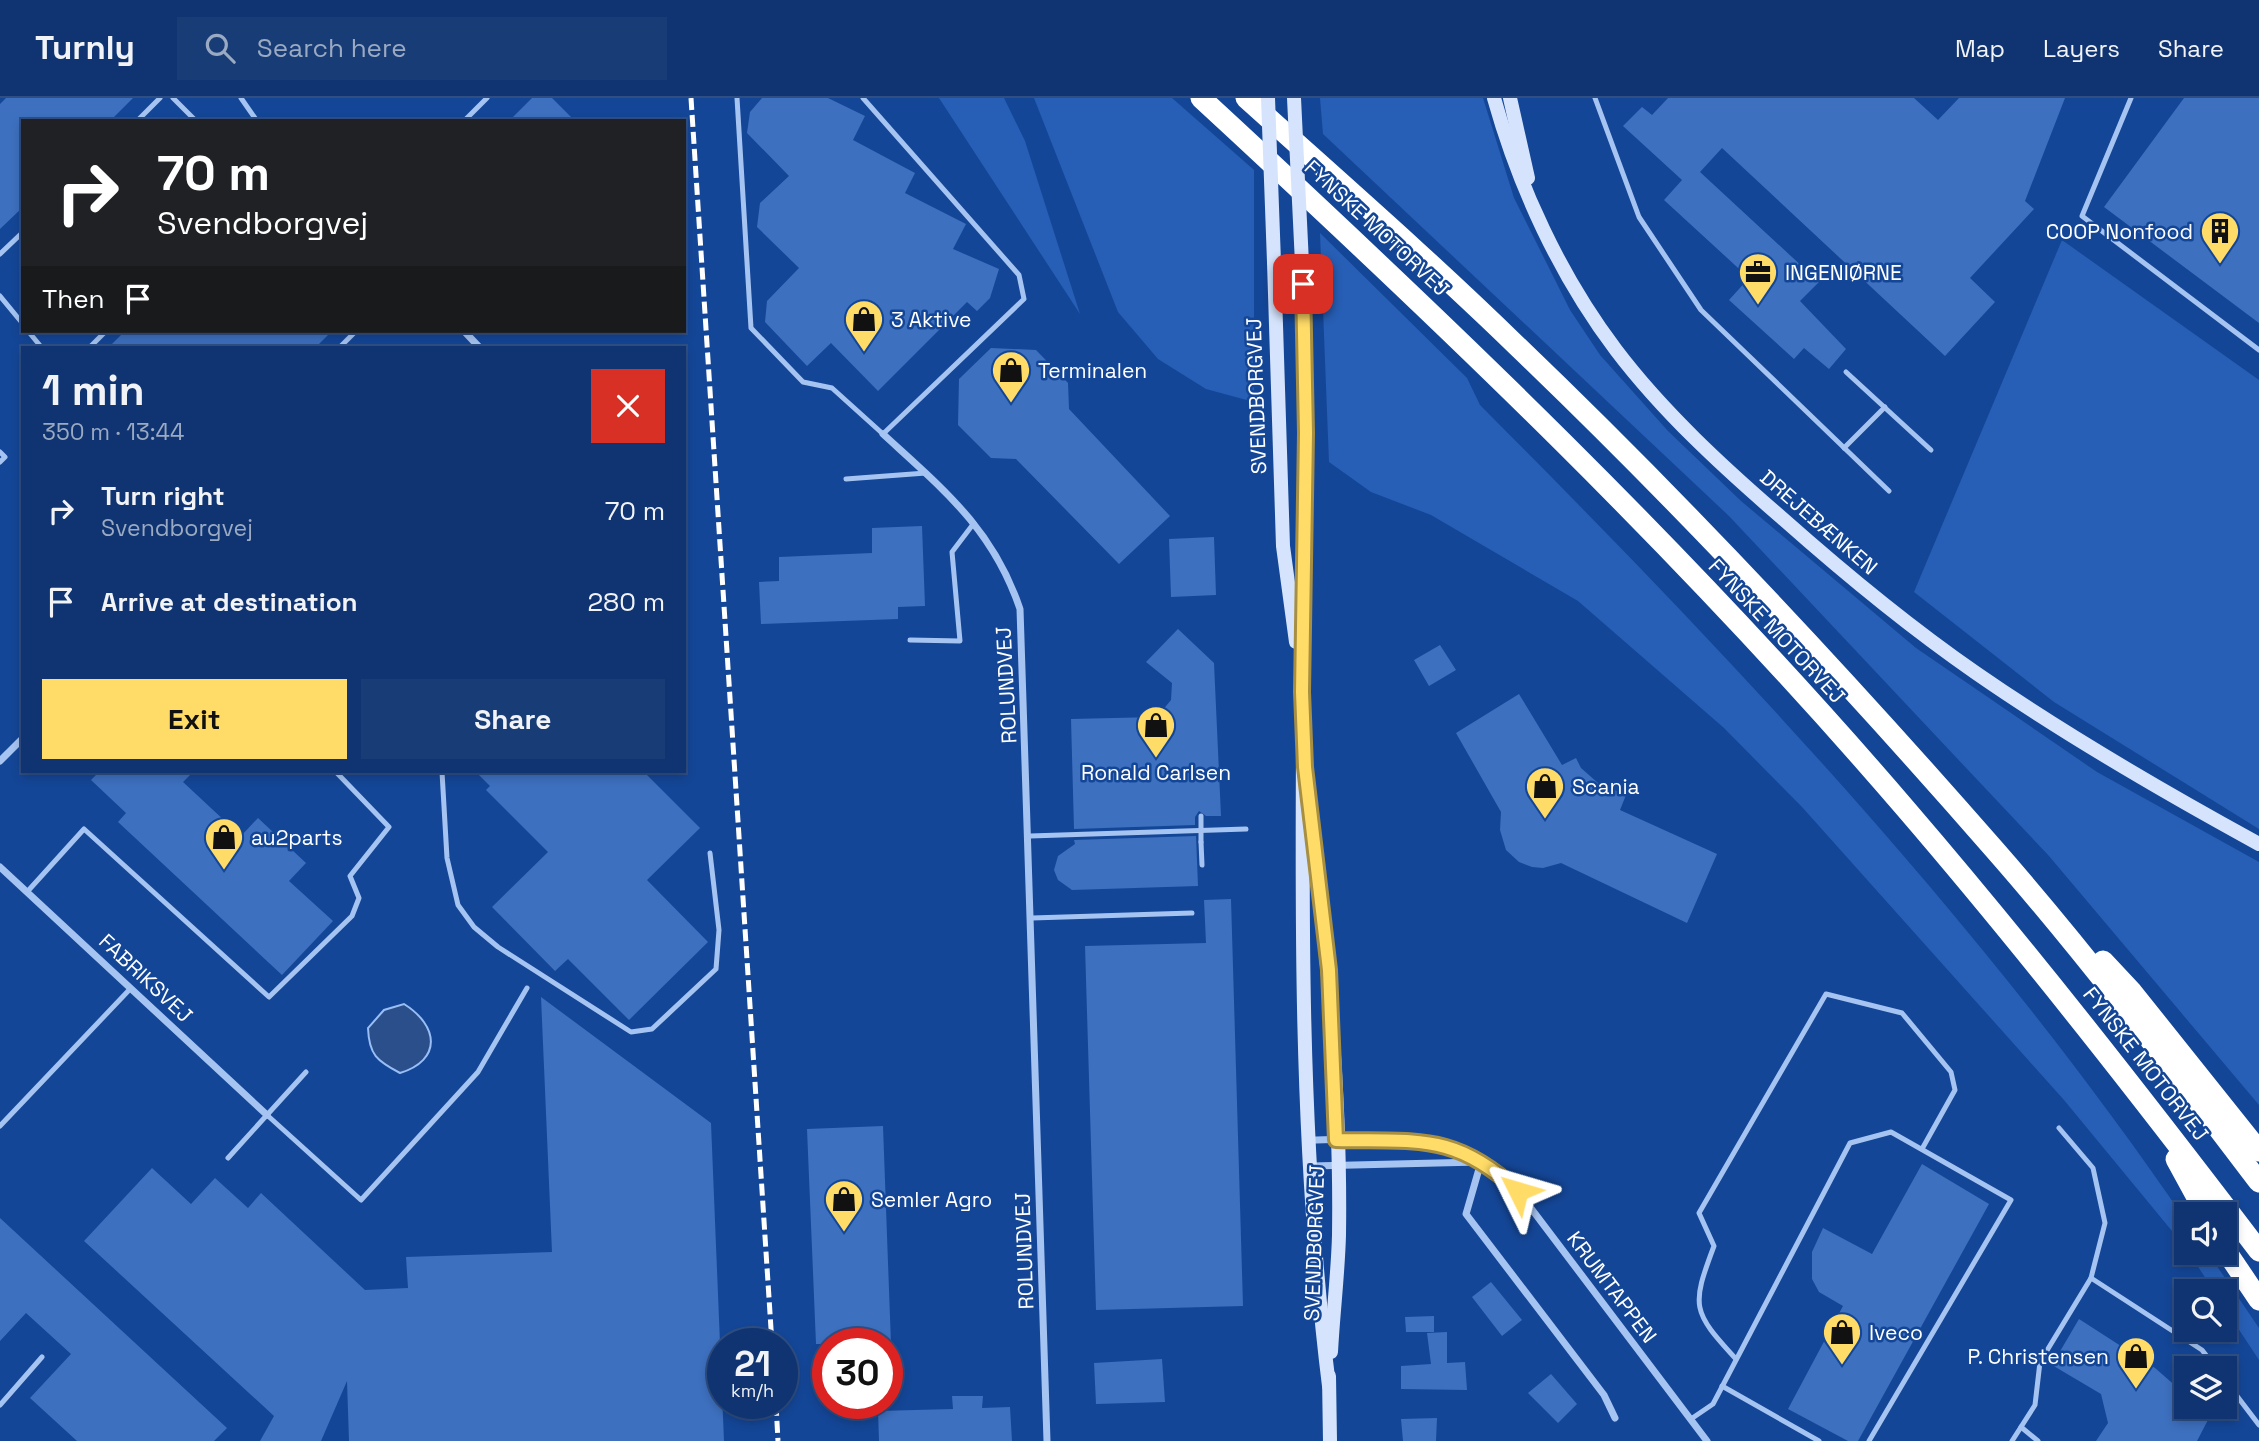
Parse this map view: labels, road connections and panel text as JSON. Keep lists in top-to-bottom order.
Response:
{
  "streets": {
    "highway": ["FYNSKE MOTORVEJ"],
    "main road": ["SVENDBORGVEJ", "DREJEBÆNKEN"],
    "street": ["ROLUNDVEJ", "FABRIKSVEJ", "KRUMTAPPEN"]
  },
  "crossings": [
    ["SVENDBORGVEJ", "KRUMTAPPEN"]
  ],
  "places": {
    "building": ["COOP Nonfood"],
    "office": ["INGENIØRNE"],
    "shop": [
      "3 Aktive",
      "Terminalen",
      "Ronald Carlsen",
      "Scania",
      "au2parts",
      "Semler Agro",
      "Iveco",
      "P. Christensen"
    ]
  },
  "page": {
    "header": "Turnly",
    "search": "Search here",
    "nav": ["Map", "Layers", "Share"],
    "turn": ["70 m", "Svendborgvej"],
    "then": "Then",
    "heading": ["1 min", "350 m · 13:44"],
    "list": [
      {
        "name": "Turn right",
        "note": "Svendborgvej",
        "value": "70 m"
      },
      {
        "name": "Arrive at destination",
        "value": "280 m"
      }
    ],
    "buttons": ["Exit", "Share"],
    "speed": "21 km/h",
    "limit": "30"
  }
}
